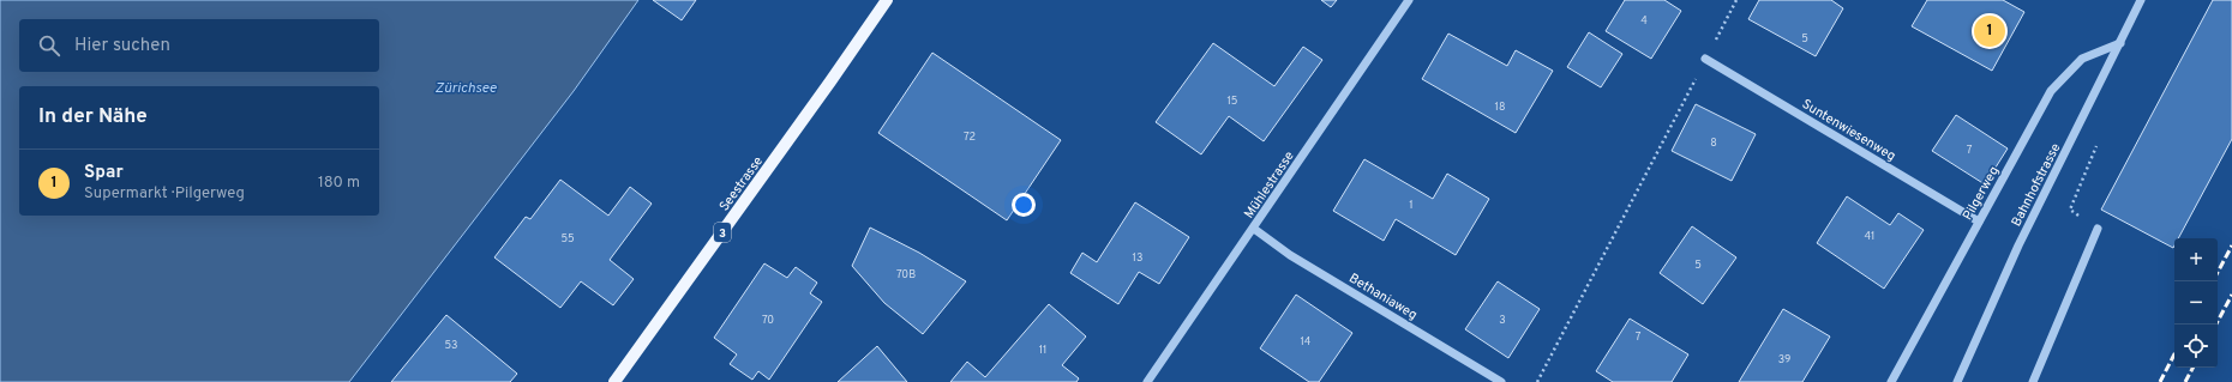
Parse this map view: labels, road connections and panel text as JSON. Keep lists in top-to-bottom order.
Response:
{
  "streets": {
    "main road": ["Seestrasse", "3"],
    "street": [
      "Suntenwiesenweg",
      "Mühlestrasse",
      "Bahnhofstrasse",
      "Pilgerweg",
      "Bethaniaweg"
    ]
  },
  "crossings": [
    ["Suntenwiesenweg", "Pilgerweg"],
    ["Mühlestrasse", "Bethaniaweg"],
    ["Bahnhofstrasse", "Pilgerweg"]
  ],
  "water": ["Zürichsee"],
  "house_numbers": [
    "4",
    "5",
    "15",
    "18",
    "72",
    "8",
    "7",
    "1",
    "41",
    "55",
    "13",
    "5",
    "70B",
    "70",
    "3",
    "7",
    "14",
    "53",
    "11",
    "39"
  ],
  "page": {
    "pins": "1",
    "search": "Hier suchen",
    "heading": "In der Nähe",
    "list": [
      {
        "mark": "1",
        "name": "Spar",
        "note": "Supermarkt · Pilgerweg",
        "value": "180 m"
      }
    ],
    "map_buttons": ["+", "−"]
  }
}
